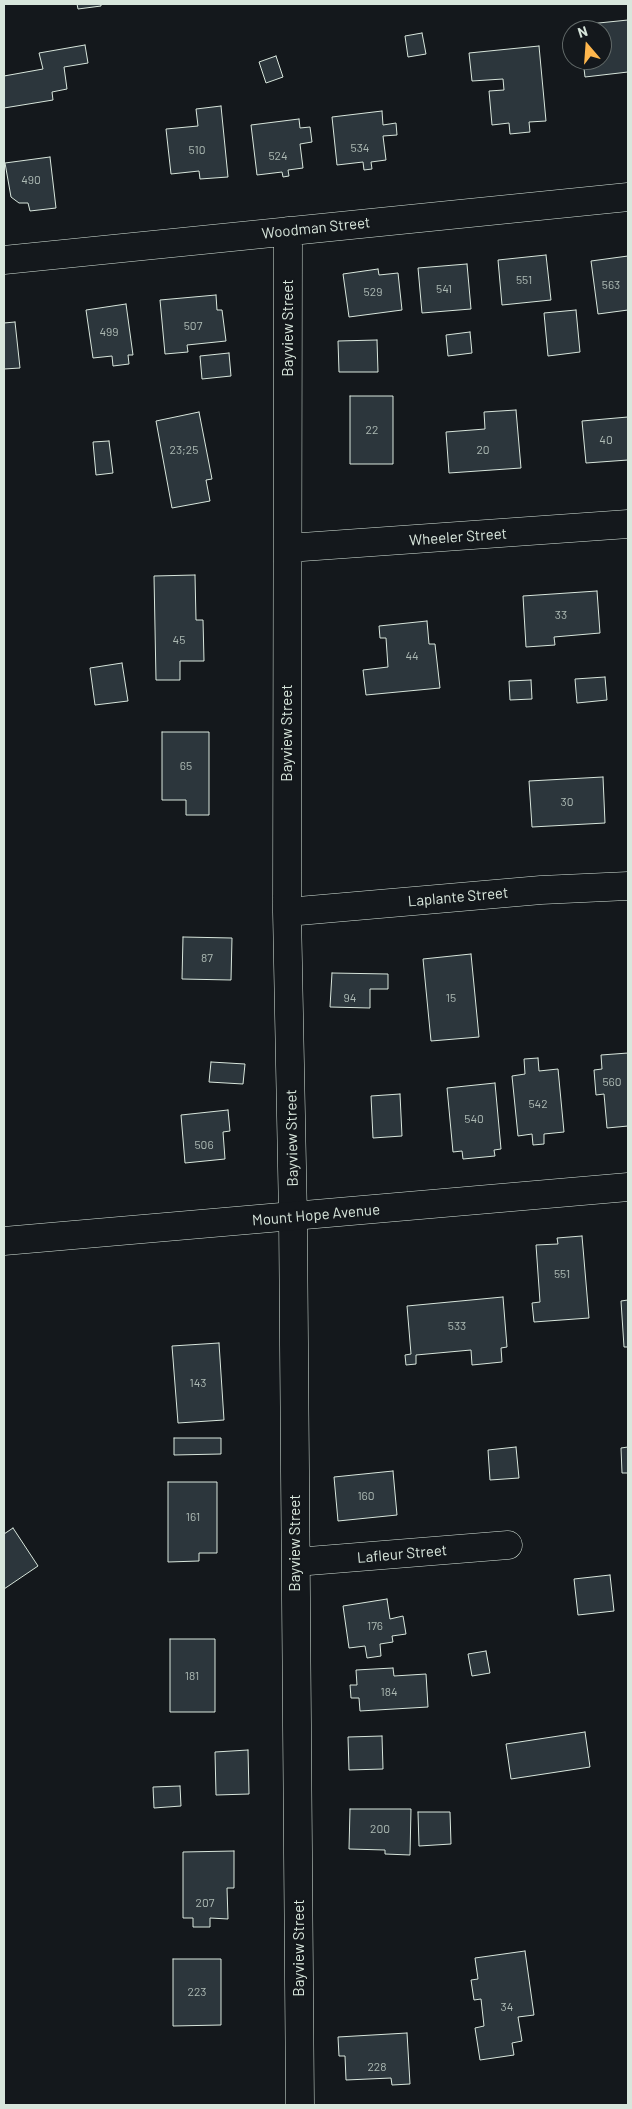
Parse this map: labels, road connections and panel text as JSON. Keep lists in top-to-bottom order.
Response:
{
  "streets": {
    "street": [
      "Woodman Street",
      "Bayview Street",
      "Wheeler Street",
      "Laplante Street",
      "Mount Hope Avenue",
      "Lafleur Street"
    ]
  },
  "crossings": [
    ["Woodman Street", "Bayview Street"],
    ["Bayview Street", "Wheeler Street"],
    ["Bayview Street", "Laplante Street"],
    ["Bayview Street", "Mount Hope Avenue"],
    ["Bayview Street", "Lafleur Street"]
  ],
  "house_numbers": [
    "534",
    "510",
    "524",
    "490",
    "551",
    "563",
    "541",
    "529",
    "507",
    "499",
    "22",
    "40",
    "23;25",
    "20",
    "33",
    "45",
    "44",
    "65",
    "30",
    "87",
    "94",
    "15",
    "560",
    "542",
    "540",
    "506",
    "551",
    "533",
    "143",
    "160",
    "161",
    "176",
    "181",
    "184",
    "200",
    "207",
    "223",
    "34",
    "228"
  ],
  "north": "top"
}
